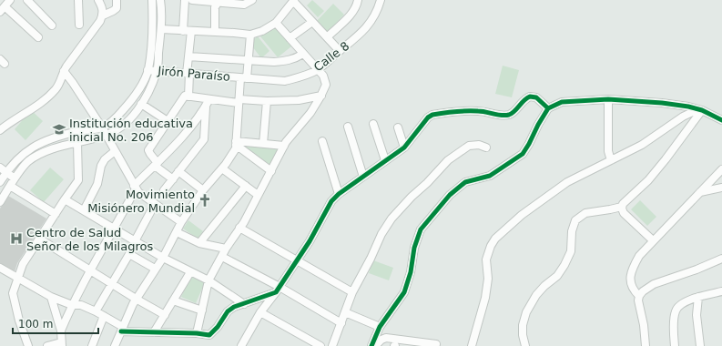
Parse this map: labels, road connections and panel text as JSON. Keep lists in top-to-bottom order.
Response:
{
  "streets": {
    "street": ["Calle 8", "Jirón Paraíso"]
  },
  "crossings": [
    ["Calle 8", "Jirón Paraíso"]
  ],
  "places": {
    "school or university": ["Institución educativa inicial No. 206"],
    "church": ["Movimiento Misiónero Mundial"],
    "hospital": ["Centro de Salud Señor de los Milagros"]
  },
  "scale_bar": "100 m"
}
